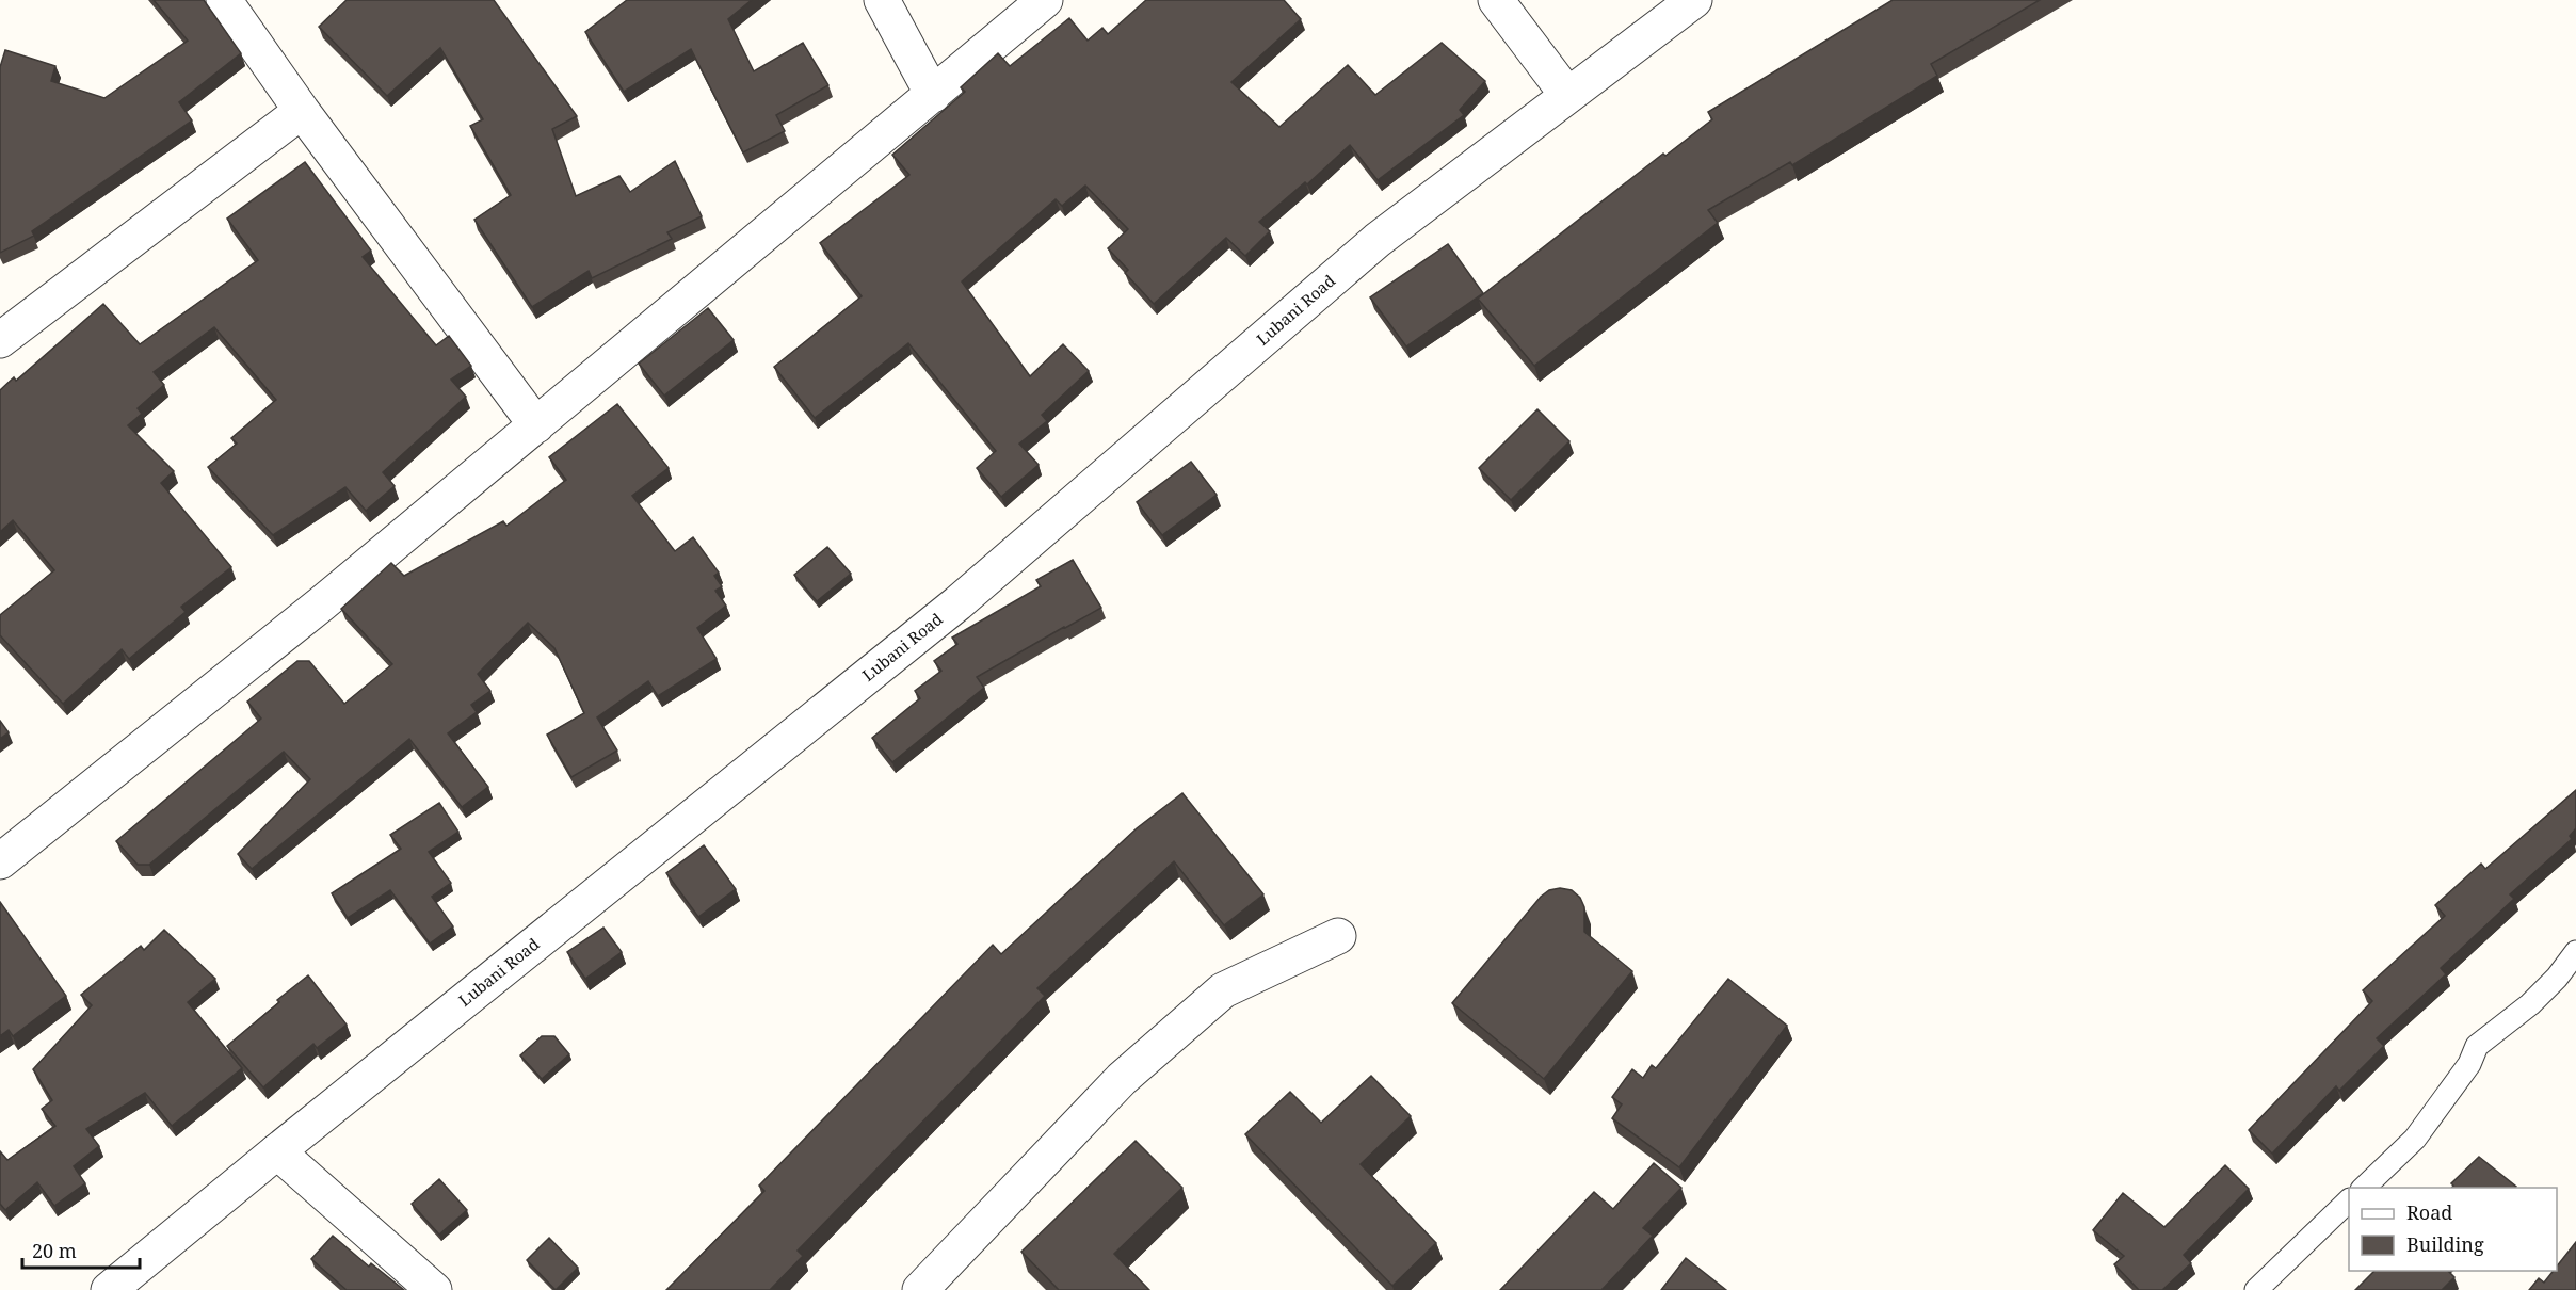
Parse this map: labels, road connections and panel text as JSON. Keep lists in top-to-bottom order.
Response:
{
  "streets": {
    "street": ["Lubani Road"]
  },
  "legend": ["Road", "Building"],
  "scale_bar": "20 m"
}
